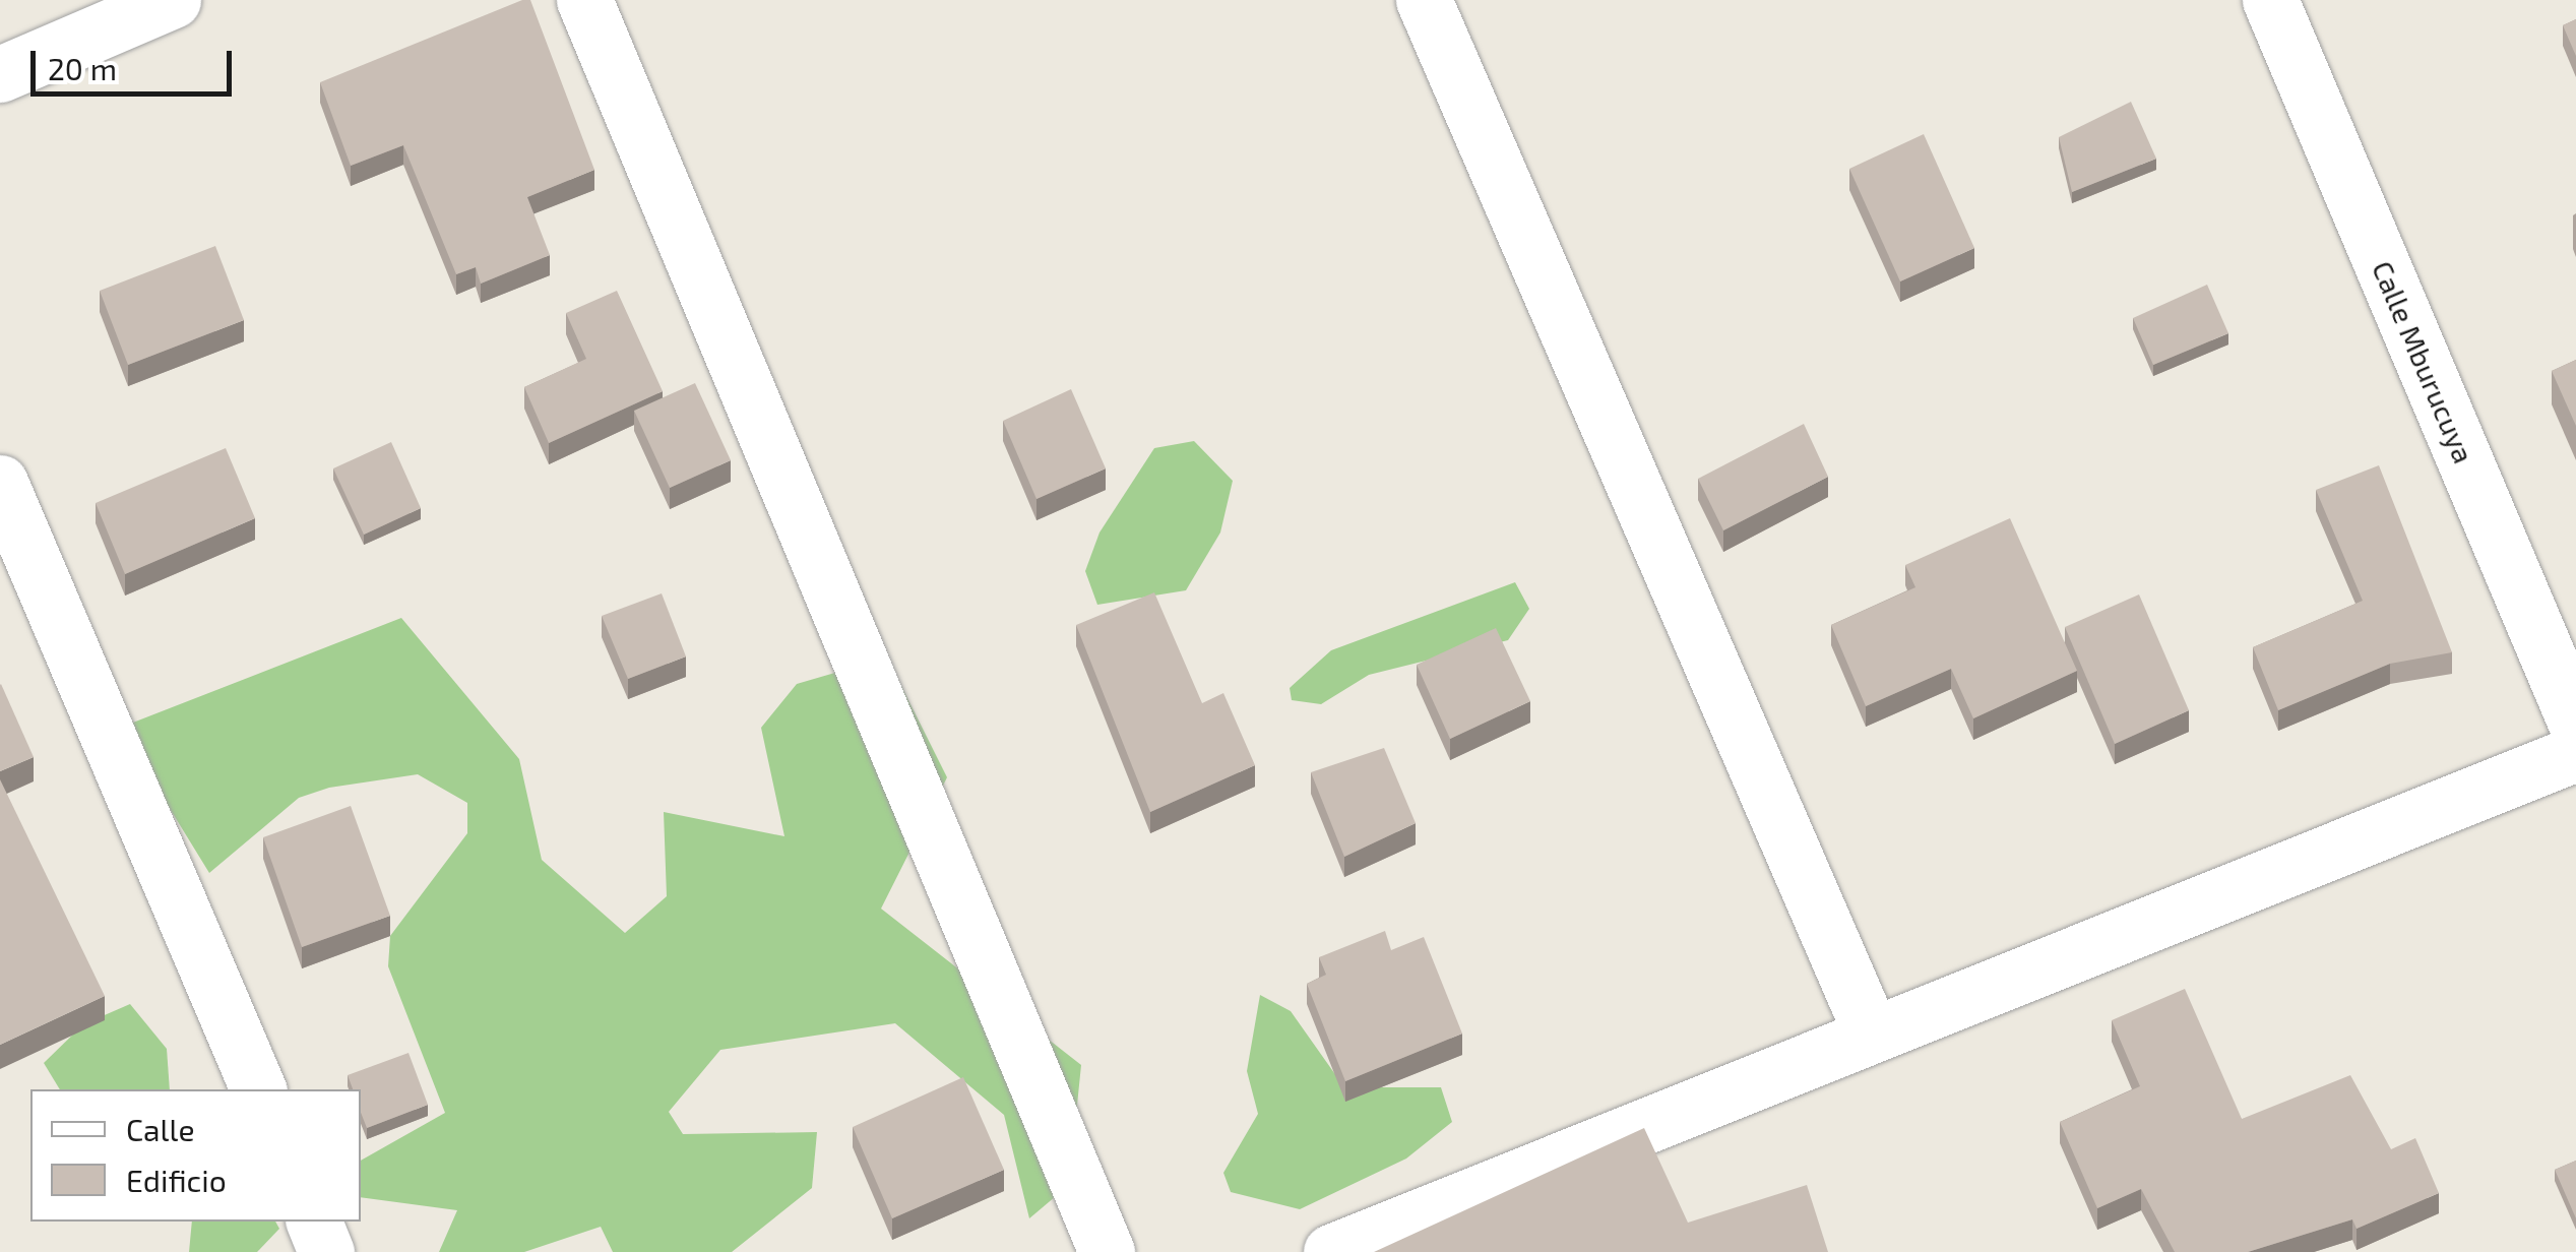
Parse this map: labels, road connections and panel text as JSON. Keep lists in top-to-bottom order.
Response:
{
  "streets": {
    "street": ["Calle Mburucuya"]
  },
  "legend": ["Calle", "Edificio"],
  "scale_bar": "20 m"
}
